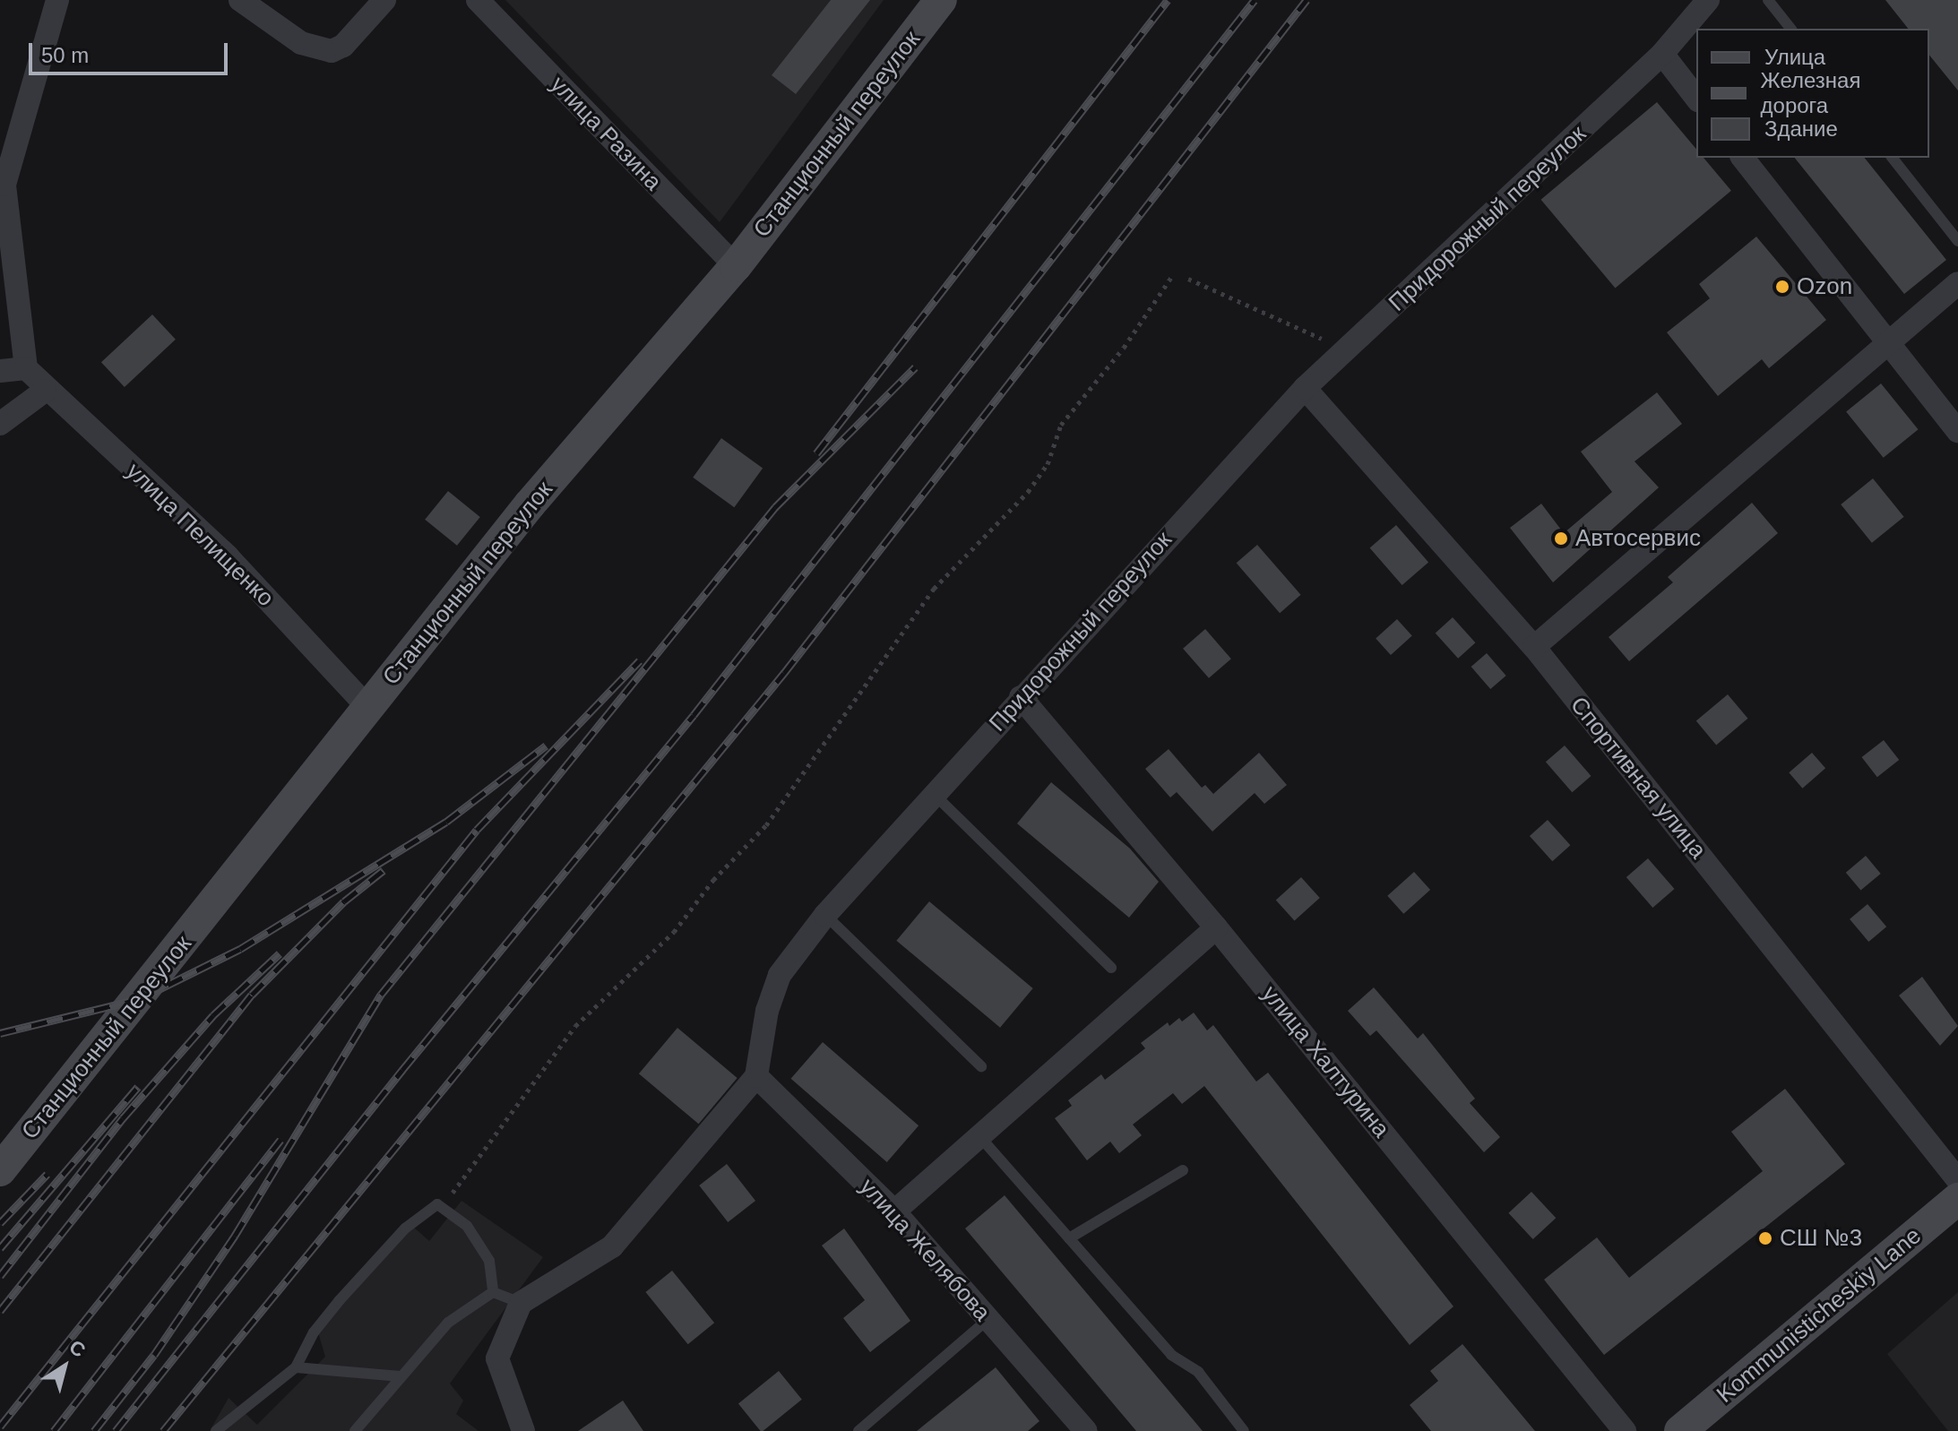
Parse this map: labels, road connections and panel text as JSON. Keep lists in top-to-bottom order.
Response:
{
  "streets": {
    "main road": ["Станционный переулок", "Kommunisticheskiy Lane"],
    "street": [
      "улица Разина",
      "Придорожный переулок",
      "улица Пелищенко",
      "Спортивная улица",
      "улица Халтурина",
      "улица Желябова"
    ]
  },
  "crossings": [
    ["улица Разина", "Станционный переулок"],
    ["Станционный переулок", "улица Пелищенко"],
    ["Придорожный переулок", "Спортивная улица"],
    ["Придорожный переулок", "улица Халтурина"],
    ["Придорожный переулок", "улица Желябова"],
    ["Спортивная улица", "Kommunisticheskiy Lane"]
  ],
  "places": ["Ozon", "Автосервис", "СШ №3"],
  "legend": ["Улица", "Железная дорога", "Здание"],
  "scale_bar": "50 m",
  "north": "top right"
}
